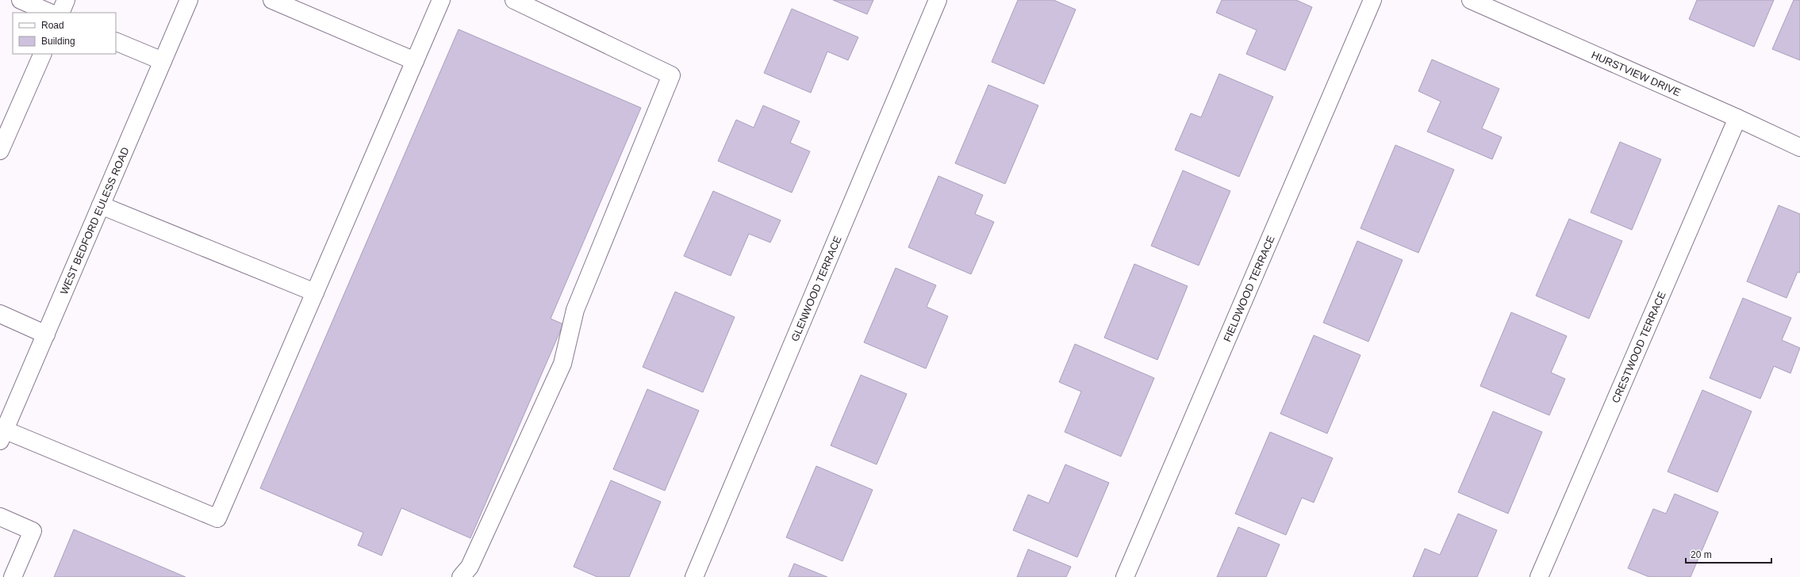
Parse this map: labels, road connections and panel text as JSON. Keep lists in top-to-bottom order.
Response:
{
  "streets": {
    "street": [
      "HURSTVIEW DRIVE",
      "WEST BEDFORD EULESS ROAD",
      "GLENWOOD TERRACE",
      "FIELDWOOD TERRACE",
      "CRESTWOOD TERRACE"
    ]
  },
  "crossings": [
    ["HURSTVIEW DRIVE", "CRESTWOOD TERRACE"]
  ],
  "legend": ["Road", "Building"],
  "scale_bar": "20 m"
}
